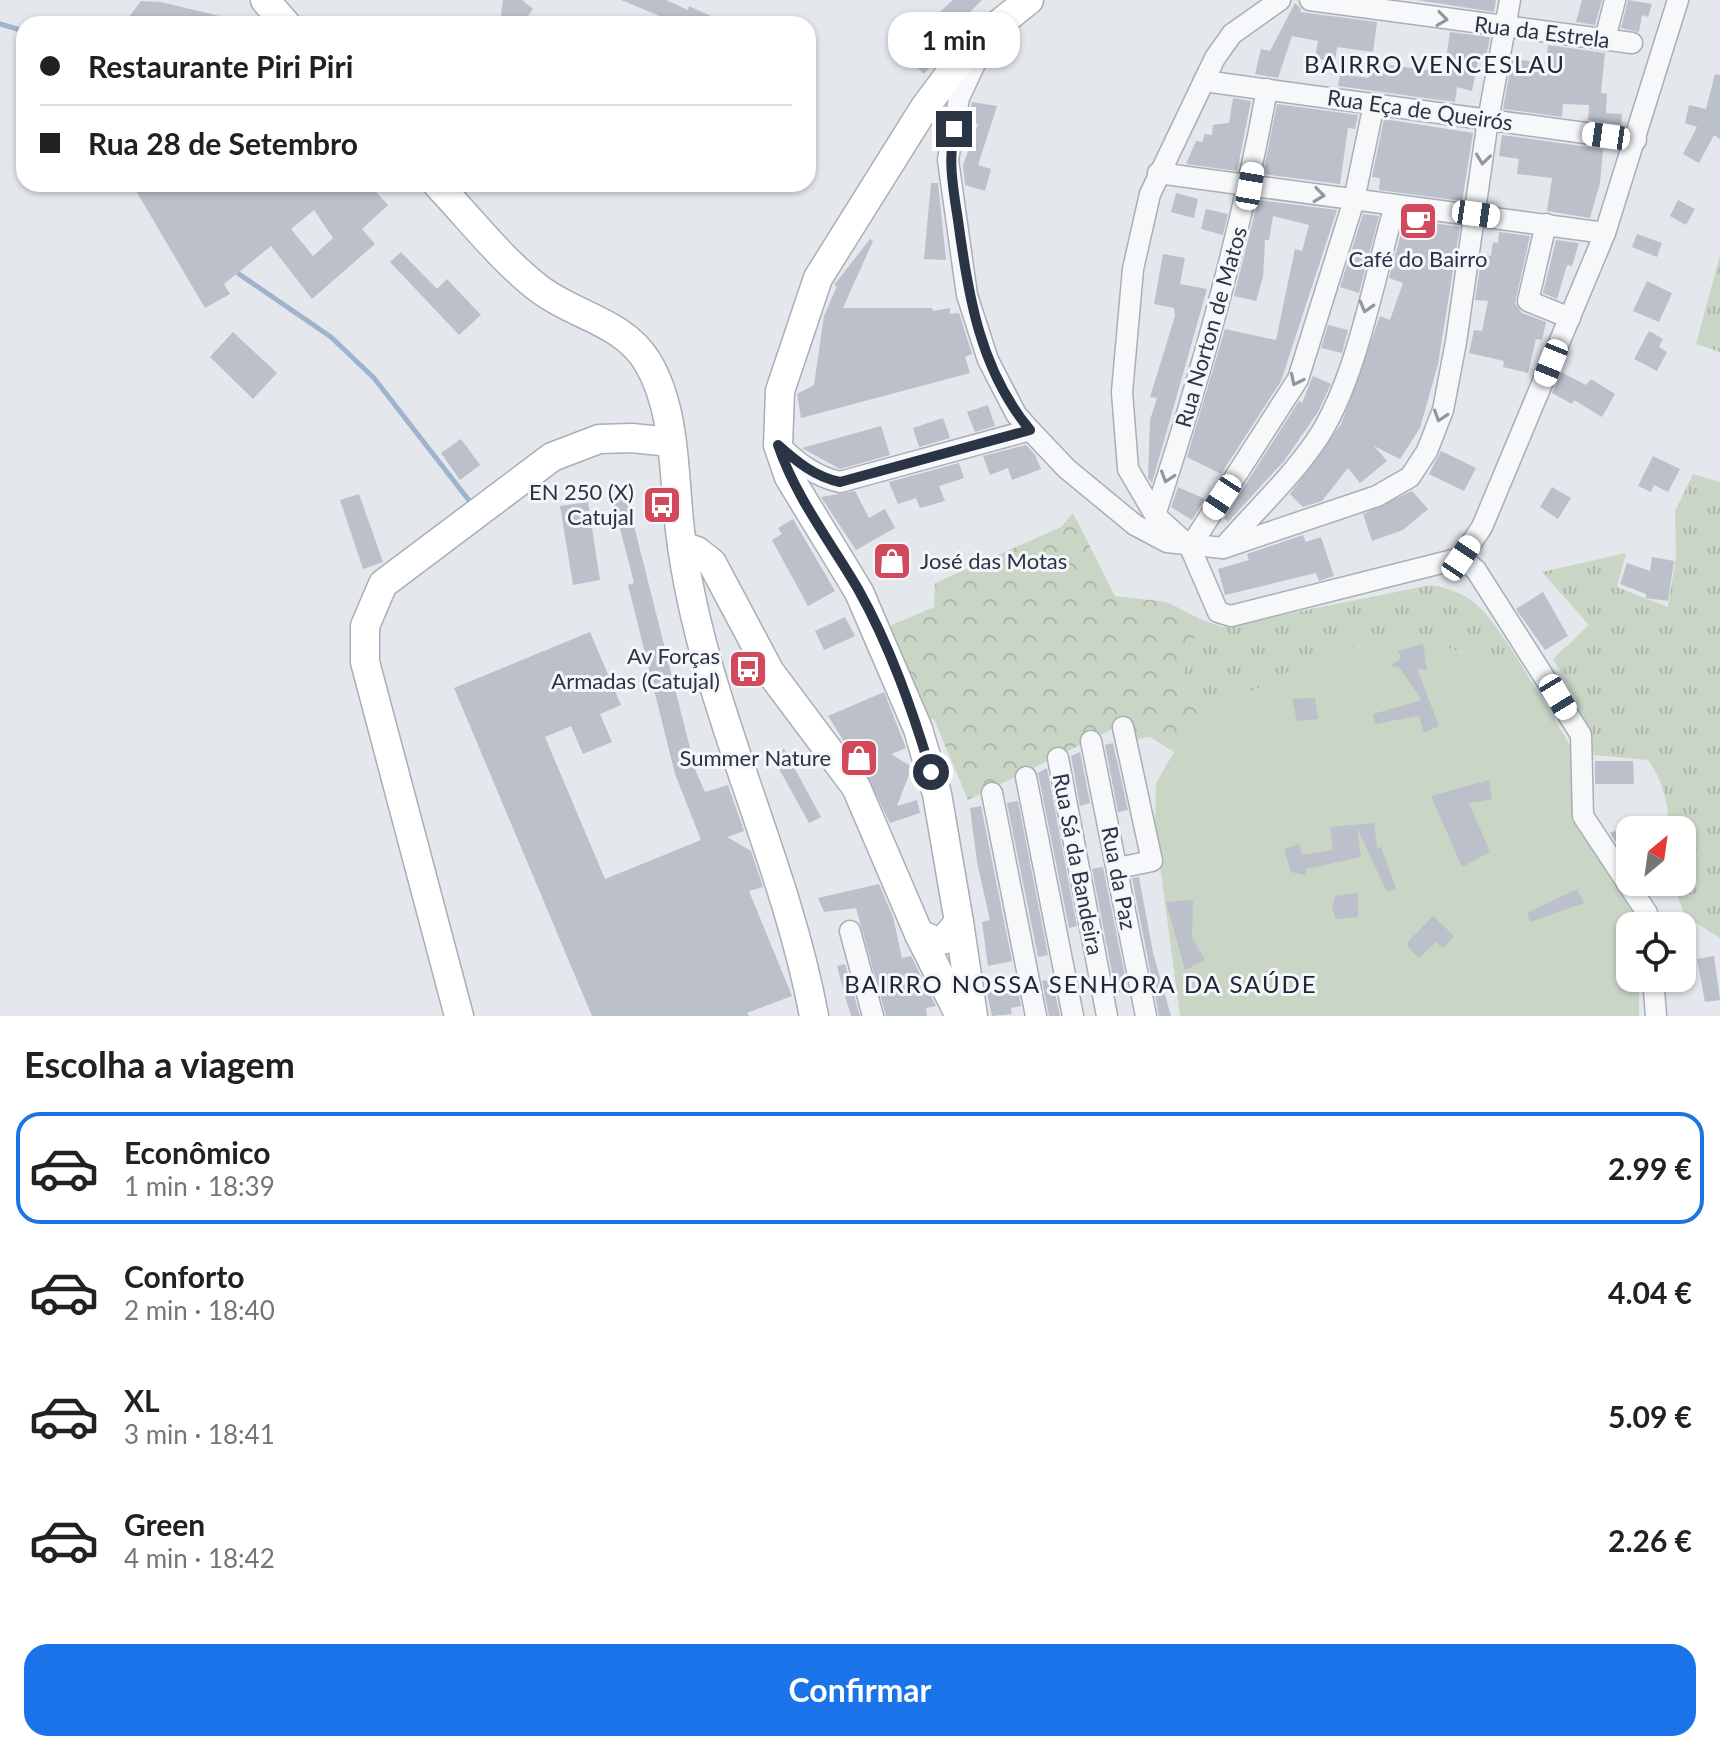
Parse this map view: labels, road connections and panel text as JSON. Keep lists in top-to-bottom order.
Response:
{
  "streets": {
    "street": [
      "Rua da Estrela",
      "Rua Eça de Queirós",
      "Rua Norton de Matos",
      "Rua Sá da Bandeira",
      "Rua da Paz"
    ]
  },
  "crossings": [
    ["Rua Eça de Queirós", "Rua Norton de Matos"]
  ],
  "one_way": ["Rua da Estrela"],
  "districts": ["BAIRRO VENCESLAU", "BAIRRO NOSSA SENHORA DA SAÚDE"],
  "places": {
    "cafe": ["Café do Bairro"],
    "bus stop": ["EN 250 (X) Catujal", "Av Forças Armadas (Catujal)"],
    "shop": ["José das Motas", "Summer Nature"]
  },
  "north": "top right",
  "page": {
    "bubble": "1 min",
    "banner": ["Restaurante Piri Piri", "Rua 28 de Setembro"],
    "heading": "Escolha a viagem",
    "list": [
      {
        "name": "Econômico",
        "note": "1 min · 18:39",
        "value": "2.99 €"
      },
      {
        "name": "Conforto",
        "note": "2 min · 18:40",
        "value": "4.04 €"
      },
      {
        "name": "XL",
        "note": "3 min · 18:41",
        "value": "5.09 €"
      },
      {
        "name": "Green",
        "note": "4 min · 18:42",
        "value": "2.26 €"
      }
    ],
    "buttons": "Confirmar"
  }
}
